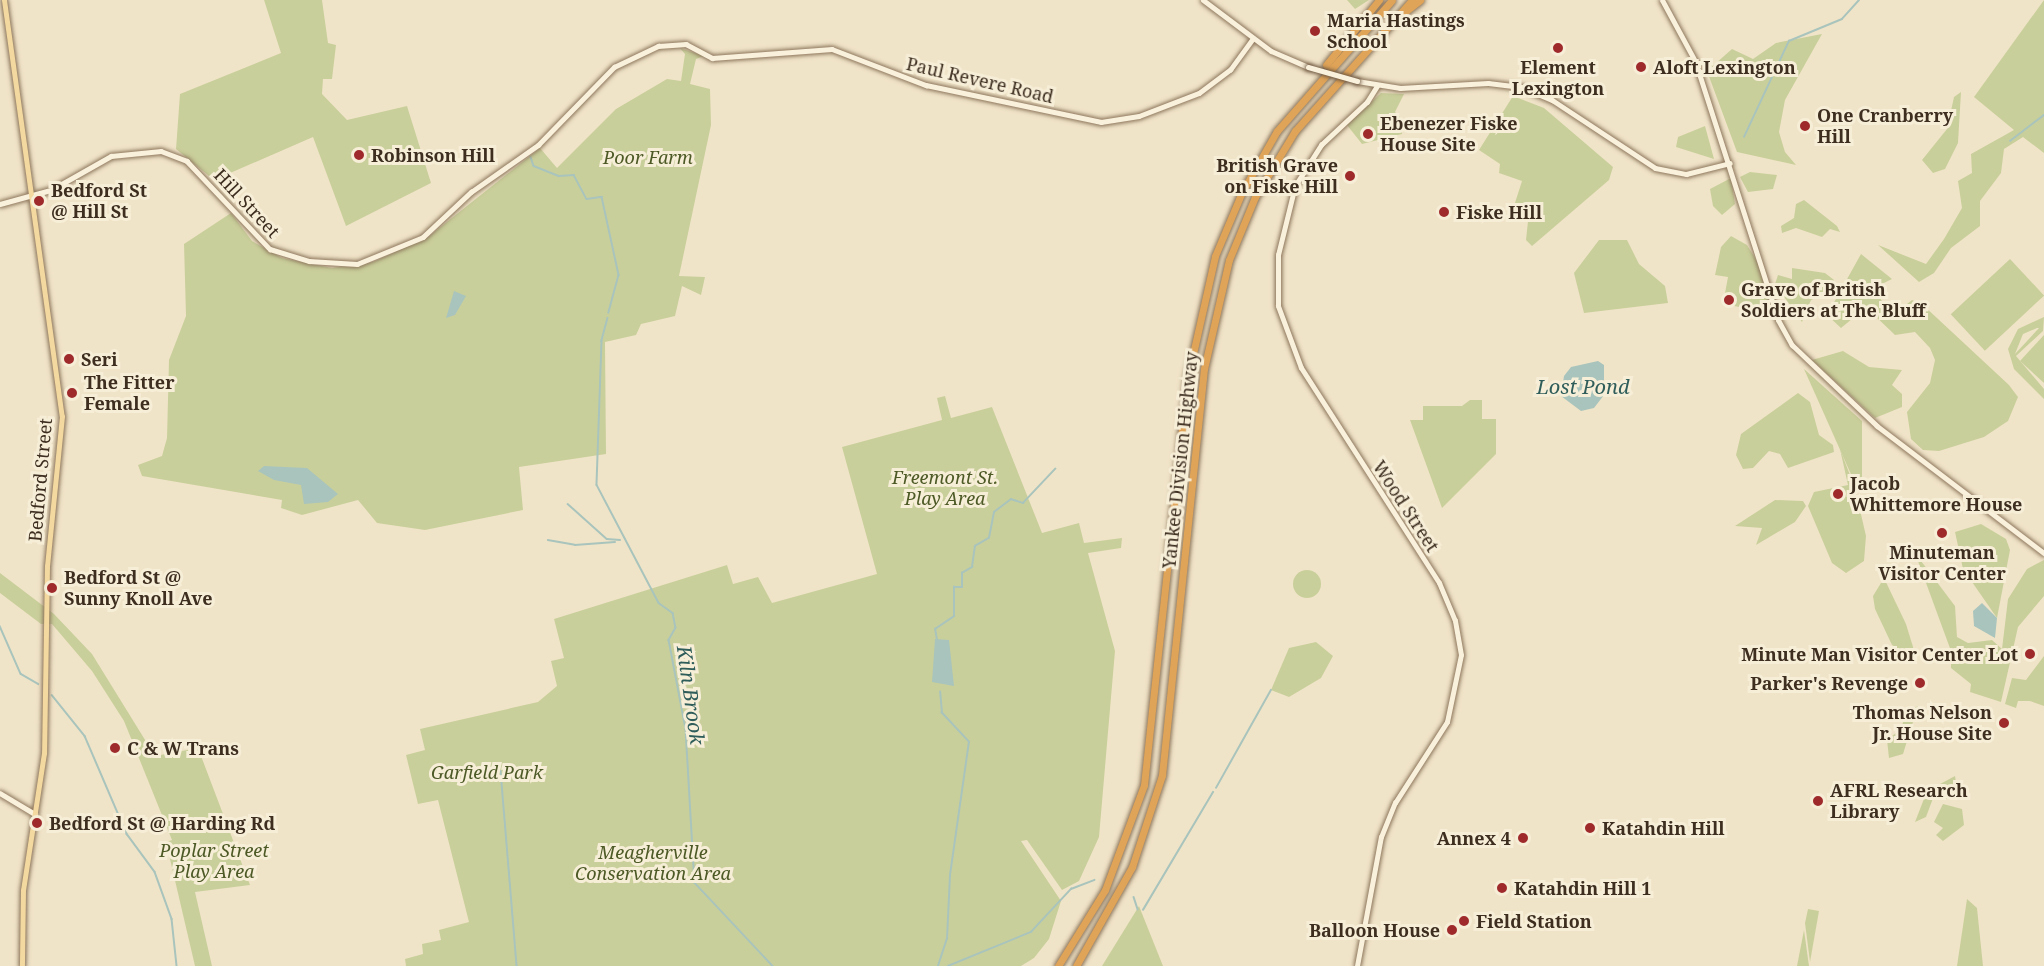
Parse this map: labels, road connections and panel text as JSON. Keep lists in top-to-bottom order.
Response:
{
  "streets": {
    "highway": ["Yankee Division Highway"],
    "main road": ["Bedford Street"],
    "street": ["Paul Revere Road", "Hill Street", "Wood Street"]
  },
  "crossings": [
    ["Paul Revere Road", "Hill Street"],
    ["Hill Street", "Bedford Street"]
  ],
  "water": ["Lost Pond", "Kiln Brook"],
  "parks": [
    "Poor Farm",
    "Freemont St. Play Area",
    "Garfield Park",
    "Poplar Street Play Area",
    "Meagherville Conservation Area"
  ],
  "places": [
    "Maria Hastings School",
    "Element Lexington",
    "Aloft Lexington",
    "One Cranberry Hill",
    "Ebenezer Fiske House Site",
    "Robinson Hill",
    "British Grave on Fiske Hill",
    "Bedford St @ Hill St",
    "Fiske Hill",
    "Grave of British Soldiers at The Bluff",
    "Seri",
    "The Fitter Female",
    "Jacob Whittemore House",
    "Minuteman Visitor Center",
    "Bedford St @ Sunny Knoll Ave",
    "Minute Man Visitor Center Lot",
    "Parker's Revenge",
    "Thomas Nelson Jr. House Site",
    "C & W Trans",
    "AFRL Research Library",
    "Bedford St @ Harding Rd",
    "Katahdin Hill",
    "Annex 4",
    "Katahdin Hill 1",
    "Field Station",
    "Balloon House"
  ]
}
